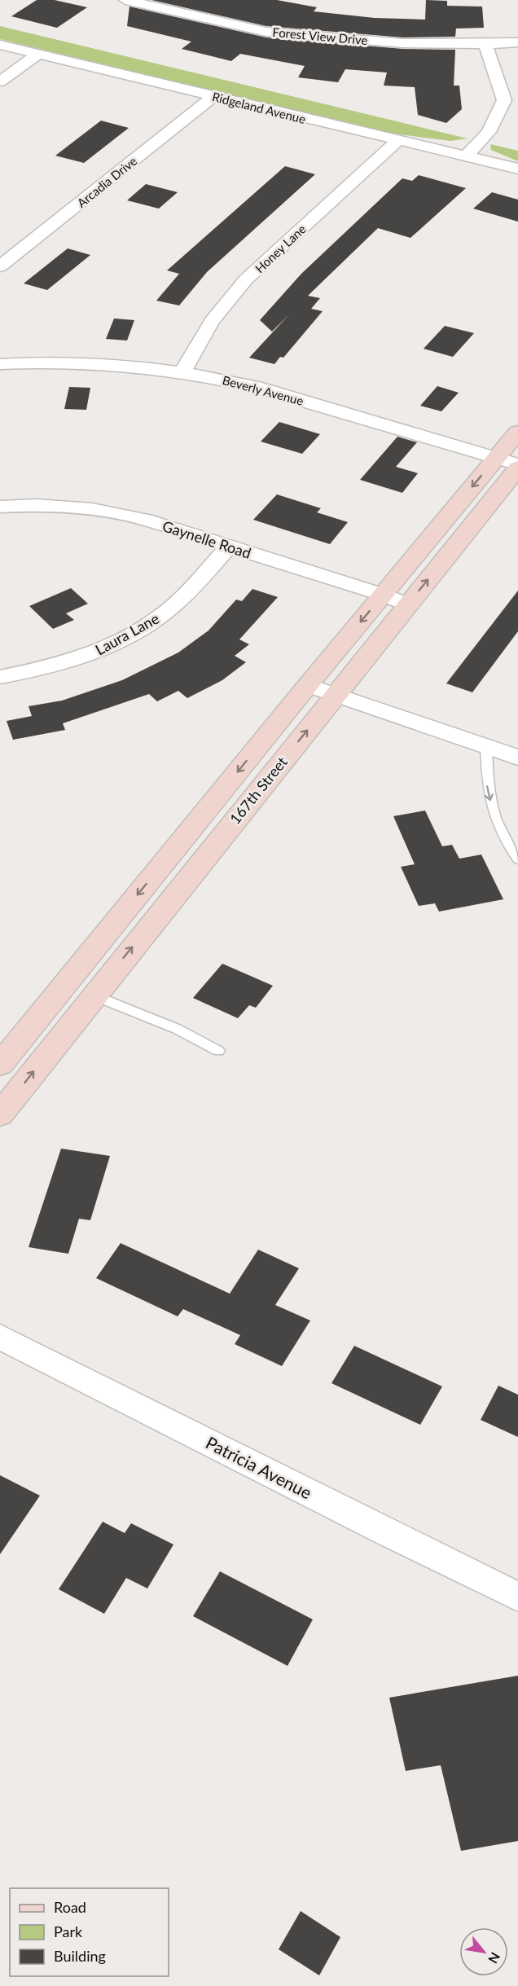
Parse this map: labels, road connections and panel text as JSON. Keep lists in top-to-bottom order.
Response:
{
  "streets": {
    "main road": ["167th Street"],
    "street": [
      "Forest View Drive",
      "Ridgeland Avenue",
      "Arcadia Drive",
      "Honey Lane",
      "Beverly Avenue",
      "Gaynelle Road",
      "Laura Lane",
      "Patricia Avenue"
    ]
  },
  "crossings": [
    ["Ridgeland Avenue", "Arcadia Drive"],
    ["Ridgeland Avenue", "Honey Lane"],
    ["Honey Lane", "Beverly Avenue"],
    ["Beverly Avenue", "167th Street"],
    ["Gaynelle Road", "Laura Lane"],
    ["Gaynelle Road", "167th Street"]
  ],
  "legend": ["Road", "Park", "Building"],
  "north": "bottom right"
}
